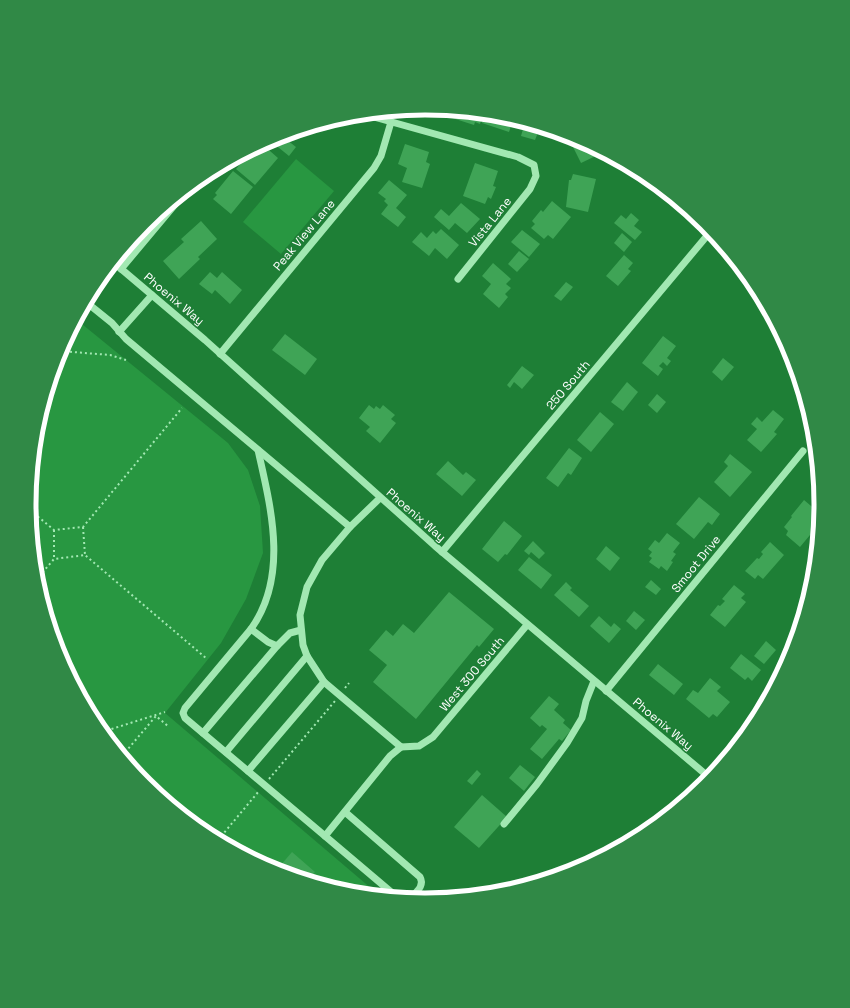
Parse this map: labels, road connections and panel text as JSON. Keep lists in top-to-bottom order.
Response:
{
  "streets": {
    "street": [
      "Vista Lane",
      "Peak View Lane",
      "Phoenix Way",
      "250 South",
      "Smoot Drive",
      "West 300 South"
    ]
  },
  "crossings": [
    ["Vista Lane", "Peak View Lane"],
    ["Peak View Lane", "Phoenix Way"],
    ["Phoenix Way", "250 South"],
    ["Phoenix Way", "Smoot Drive"],
    ["Phoenix Way", "West 300 South"]
  ]
}
